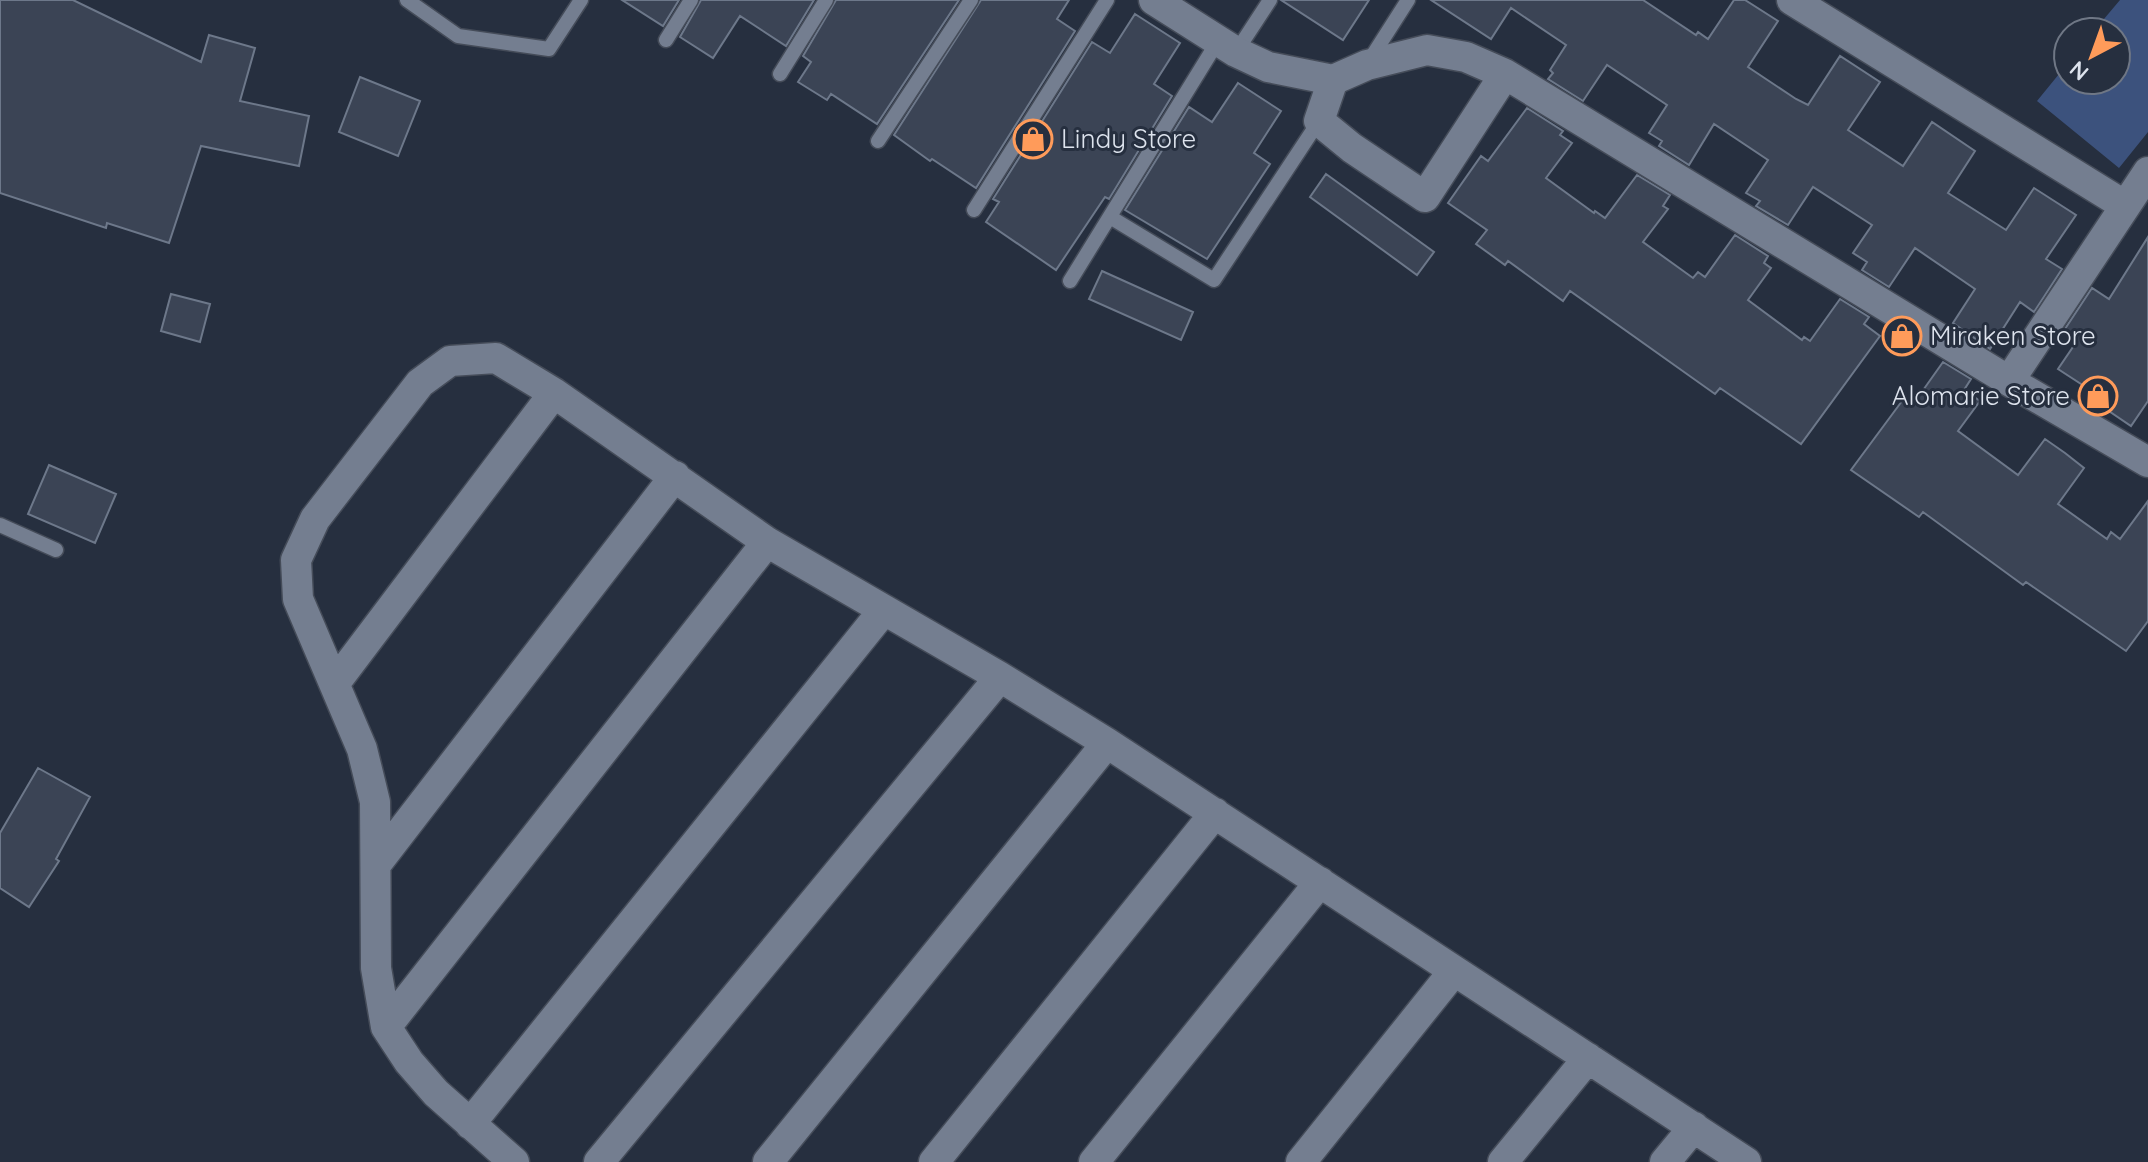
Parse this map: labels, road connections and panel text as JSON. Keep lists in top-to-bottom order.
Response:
{
  "places": {
    "shop": ["Lindy Store", "Miraken Store", "Alomarie Store"]
  },
  "north": "bottom left"
}
